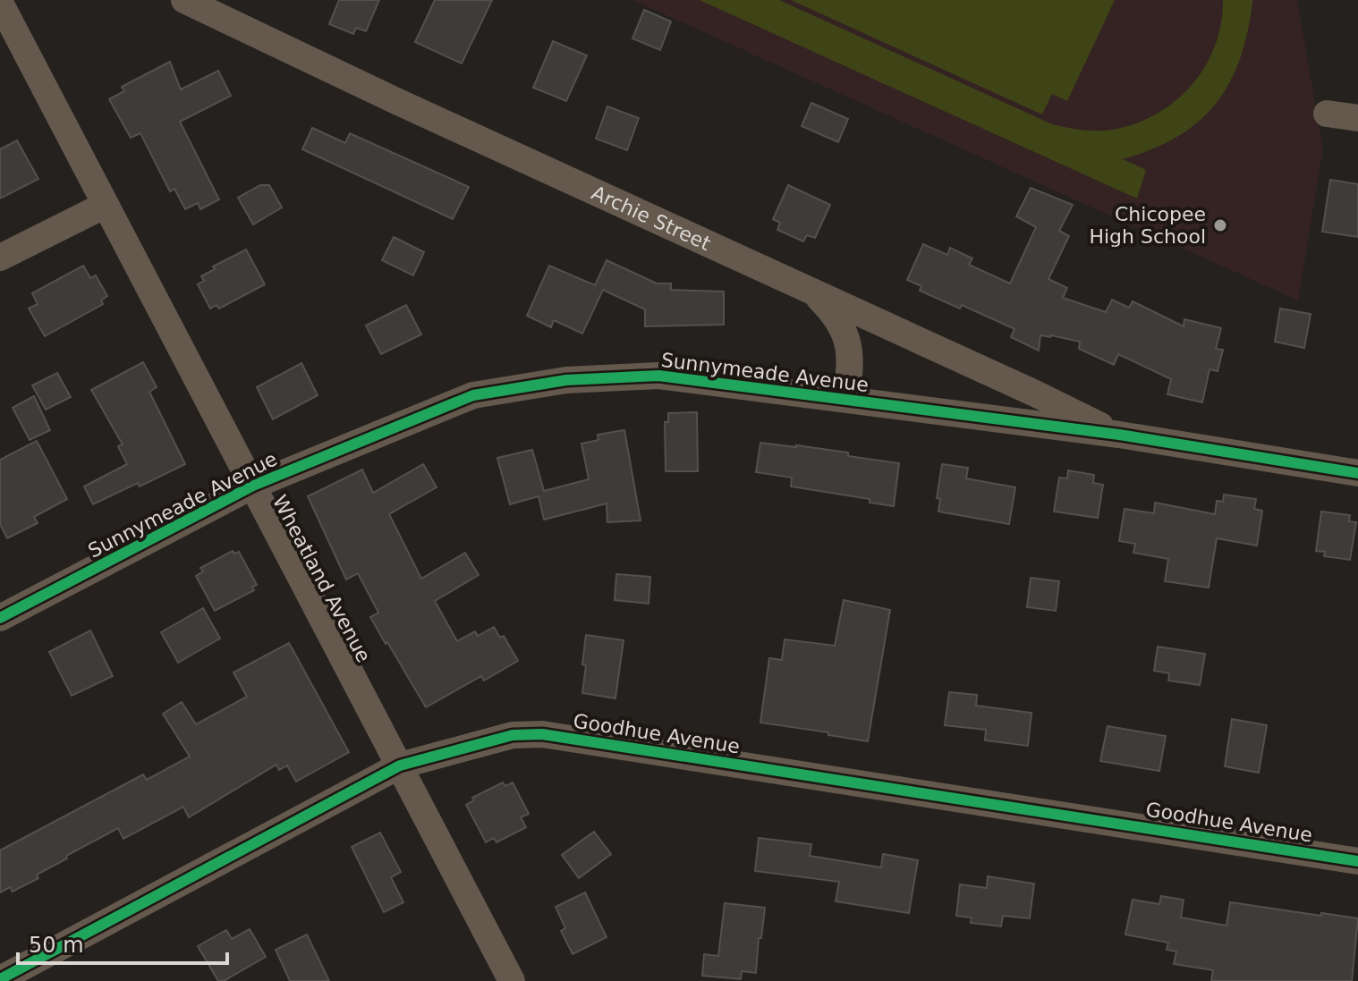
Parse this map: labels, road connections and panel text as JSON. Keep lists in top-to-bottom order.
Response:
{
  "streets": {
    "street": [
      "Archie Street",
      "Sunnymeade Avenue",
      "Wheatland Avenue",
      "Goodhue Avenue"
    ]
  },
  "crossings": [
    ["Archie Street", "Sunnymeade Avenue"],
    ["Sunnymeade Avenue", "Wheatland Avenue"],
    ["Wheatland Avenue", "Goodhue Avenue"]
  ],
  "places": ["Chicopee High School"],
  "scale_bar": "50 m"
}
